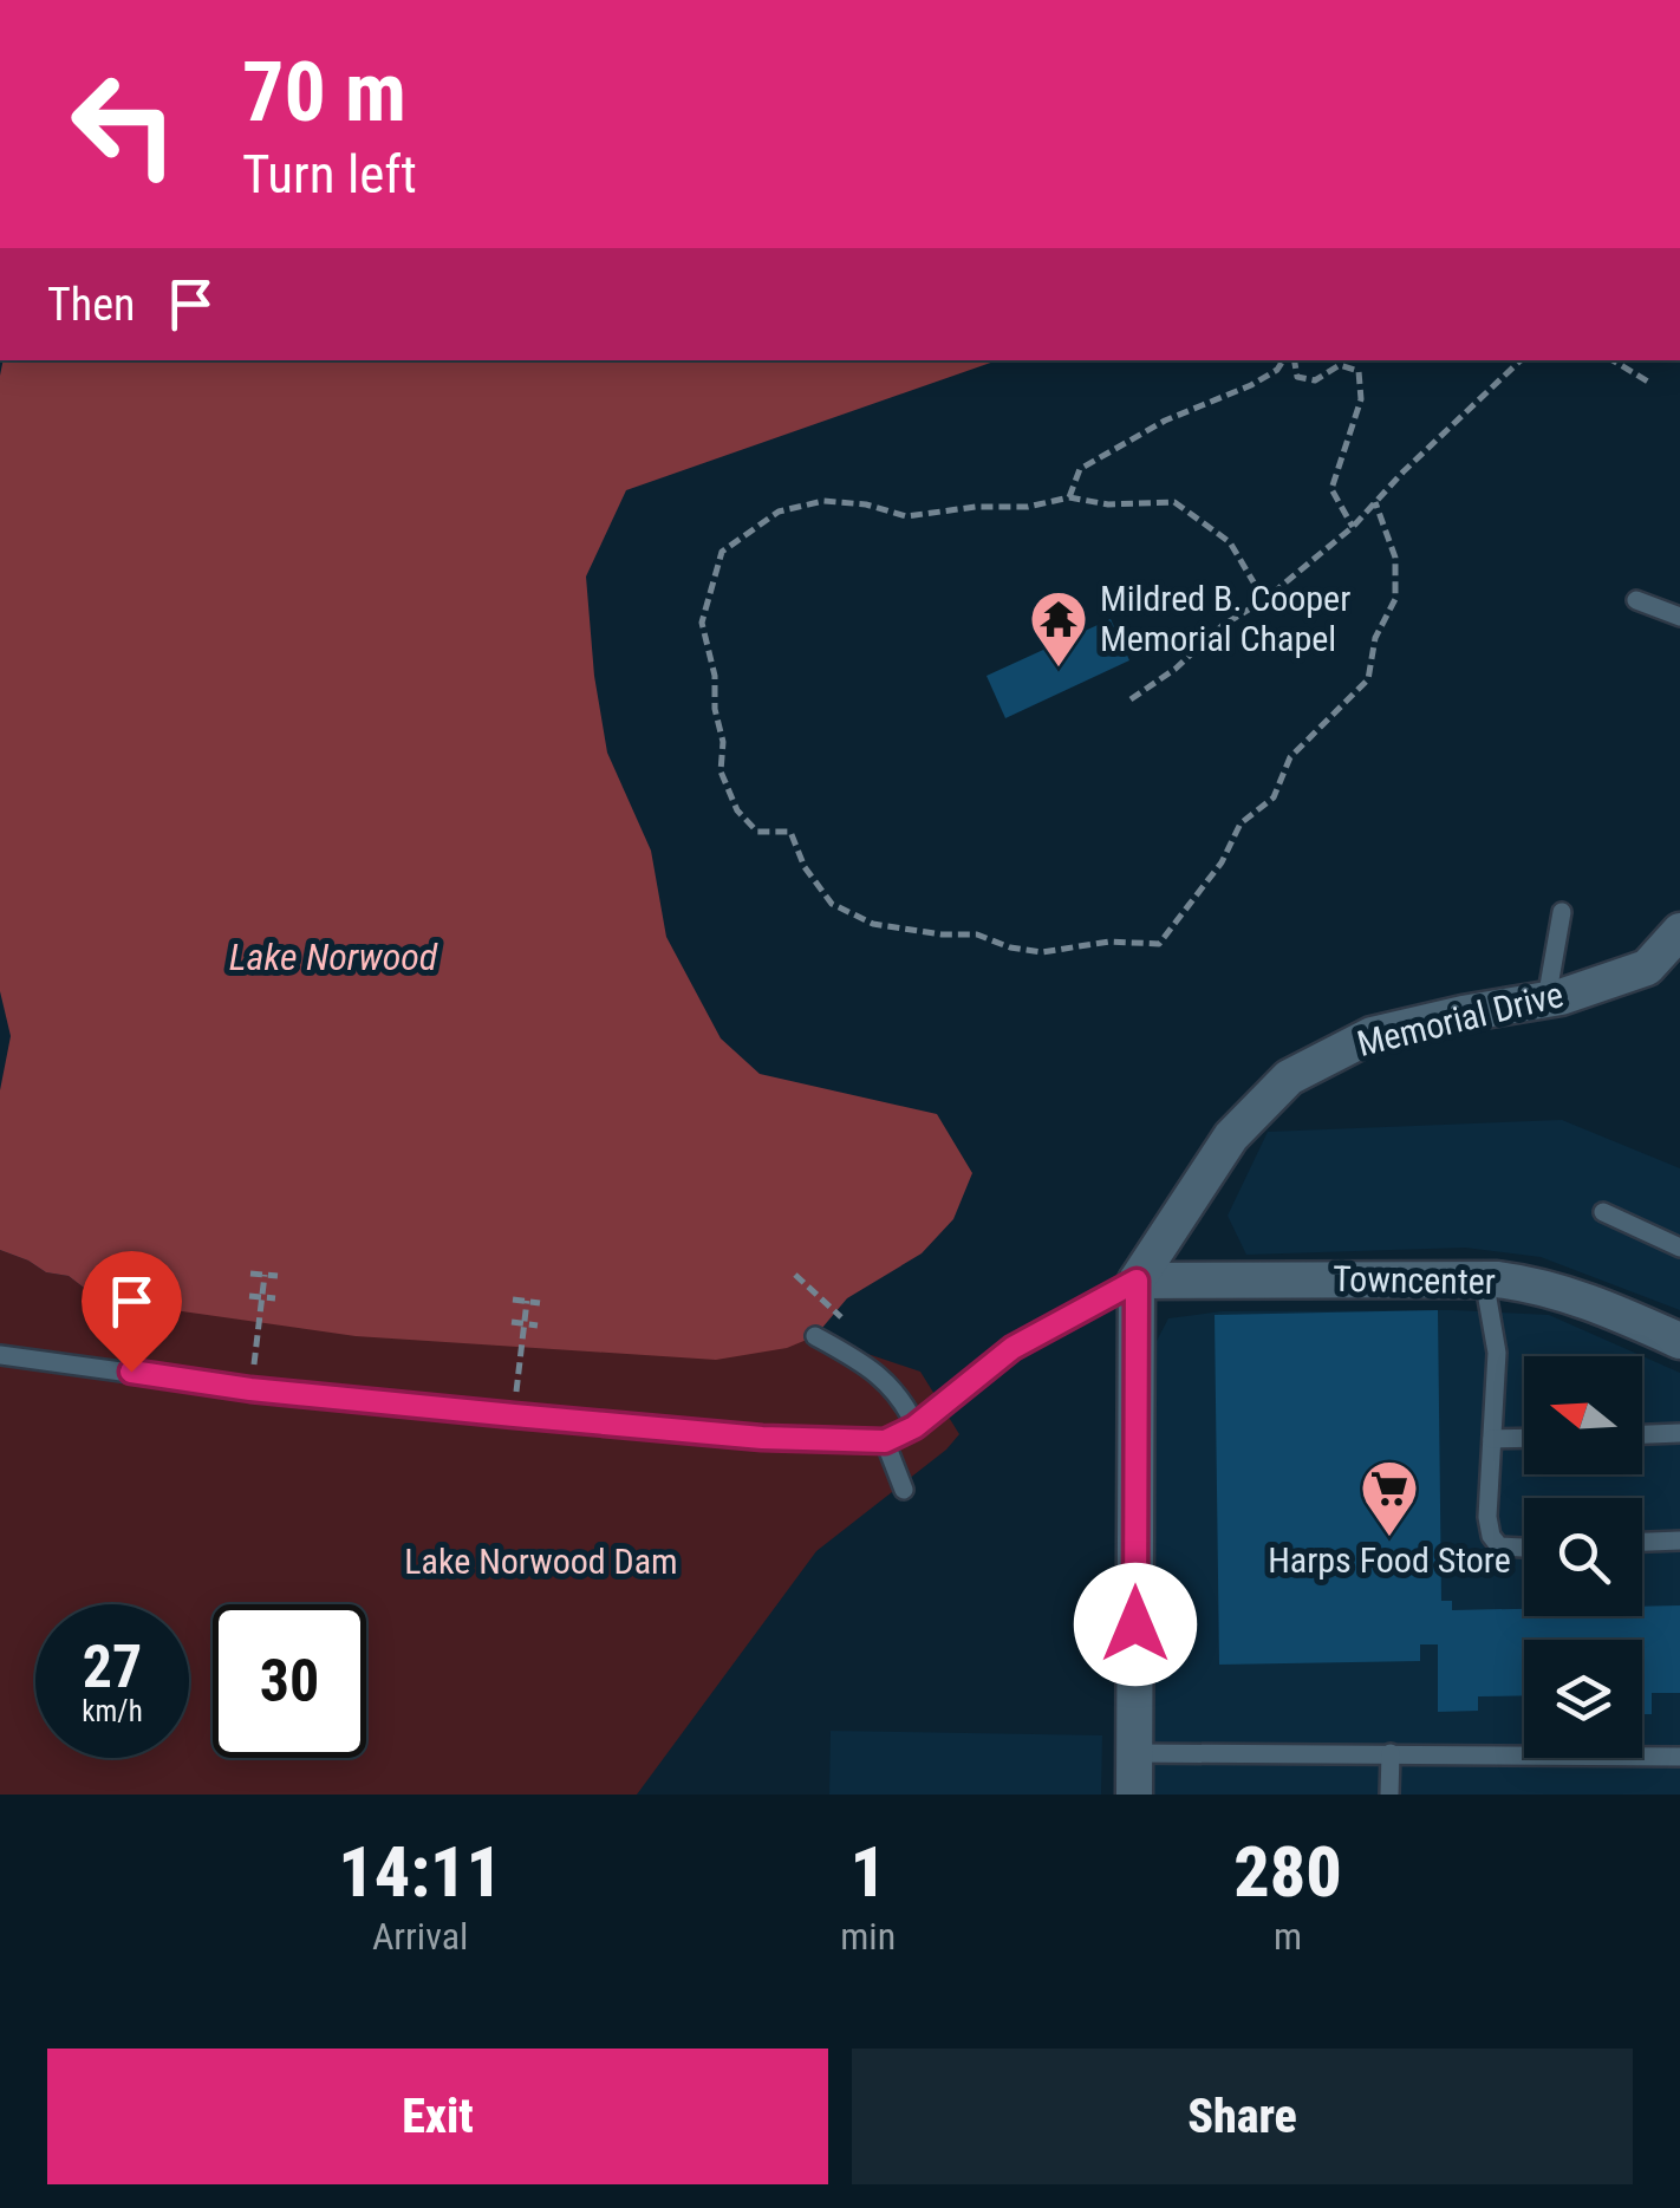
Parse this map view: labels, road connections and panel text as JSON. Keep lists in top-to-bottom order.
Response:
{
  "streets": {
    "street": ["Memorial Drive", "Towncenter"]
  },
  "crossings": [
    ["Memorial Drive", "Towncenter"]
  ],
  "water": ["Lake Norwood"],
  "parks": ["Lake Norwood Dam"],
  "places": {
    "temple": ["Mildred B. Cooper Memorial Chapel"],
    "supermarket": ["Harps Food Store"]
  },
  "north": "left",
  "page": {
    "turn": ["70 m", "Turn left"],
    "then": "Then",
    "speed": "27 km/h",
    "limit": "30",
    "eta": [
      "14:11",
      "Arrival",
      "1",
      "min",
      "280",
      "m"
    ],
    "buttons": ["Exit", "Share"]
  }
}
